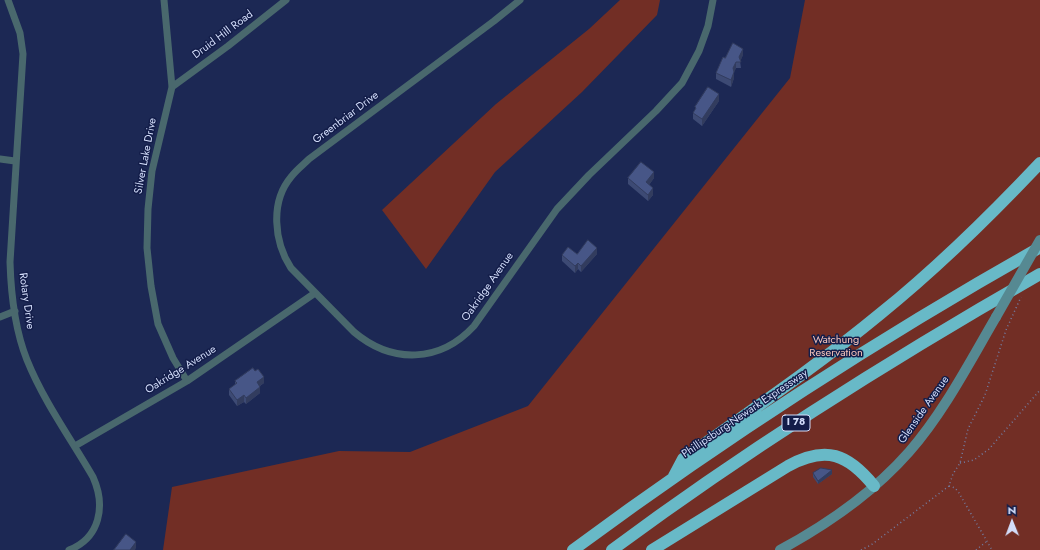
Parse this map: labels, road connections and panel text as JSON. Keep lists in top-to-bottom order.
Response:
{
  "streets": {
    "highway": ["Phillipsburg-Newark Expressway", "I 78"],
    "main road": ["Glenside Avenue"],
    "street": [
      "Druid Hill Road",
      "Greenbriar Drive",
      "Silver Lake Drive",
      "Oakridge Avenue",
      "Rotary Drive"
    ]
  },
  "crossings": [
    ["Druid Hill Road", "Silver Lake Drive"],
    ["Greenbriar Drive", "Oakridge Avenue"],
    ["Silver Lake Drive", "Oakridge Avenue"],
    ["Oakridge Avenue", "Rotary Drive"]
  ],
  "parks": ["Watchung Reservation"],
  "north": "top"
}
